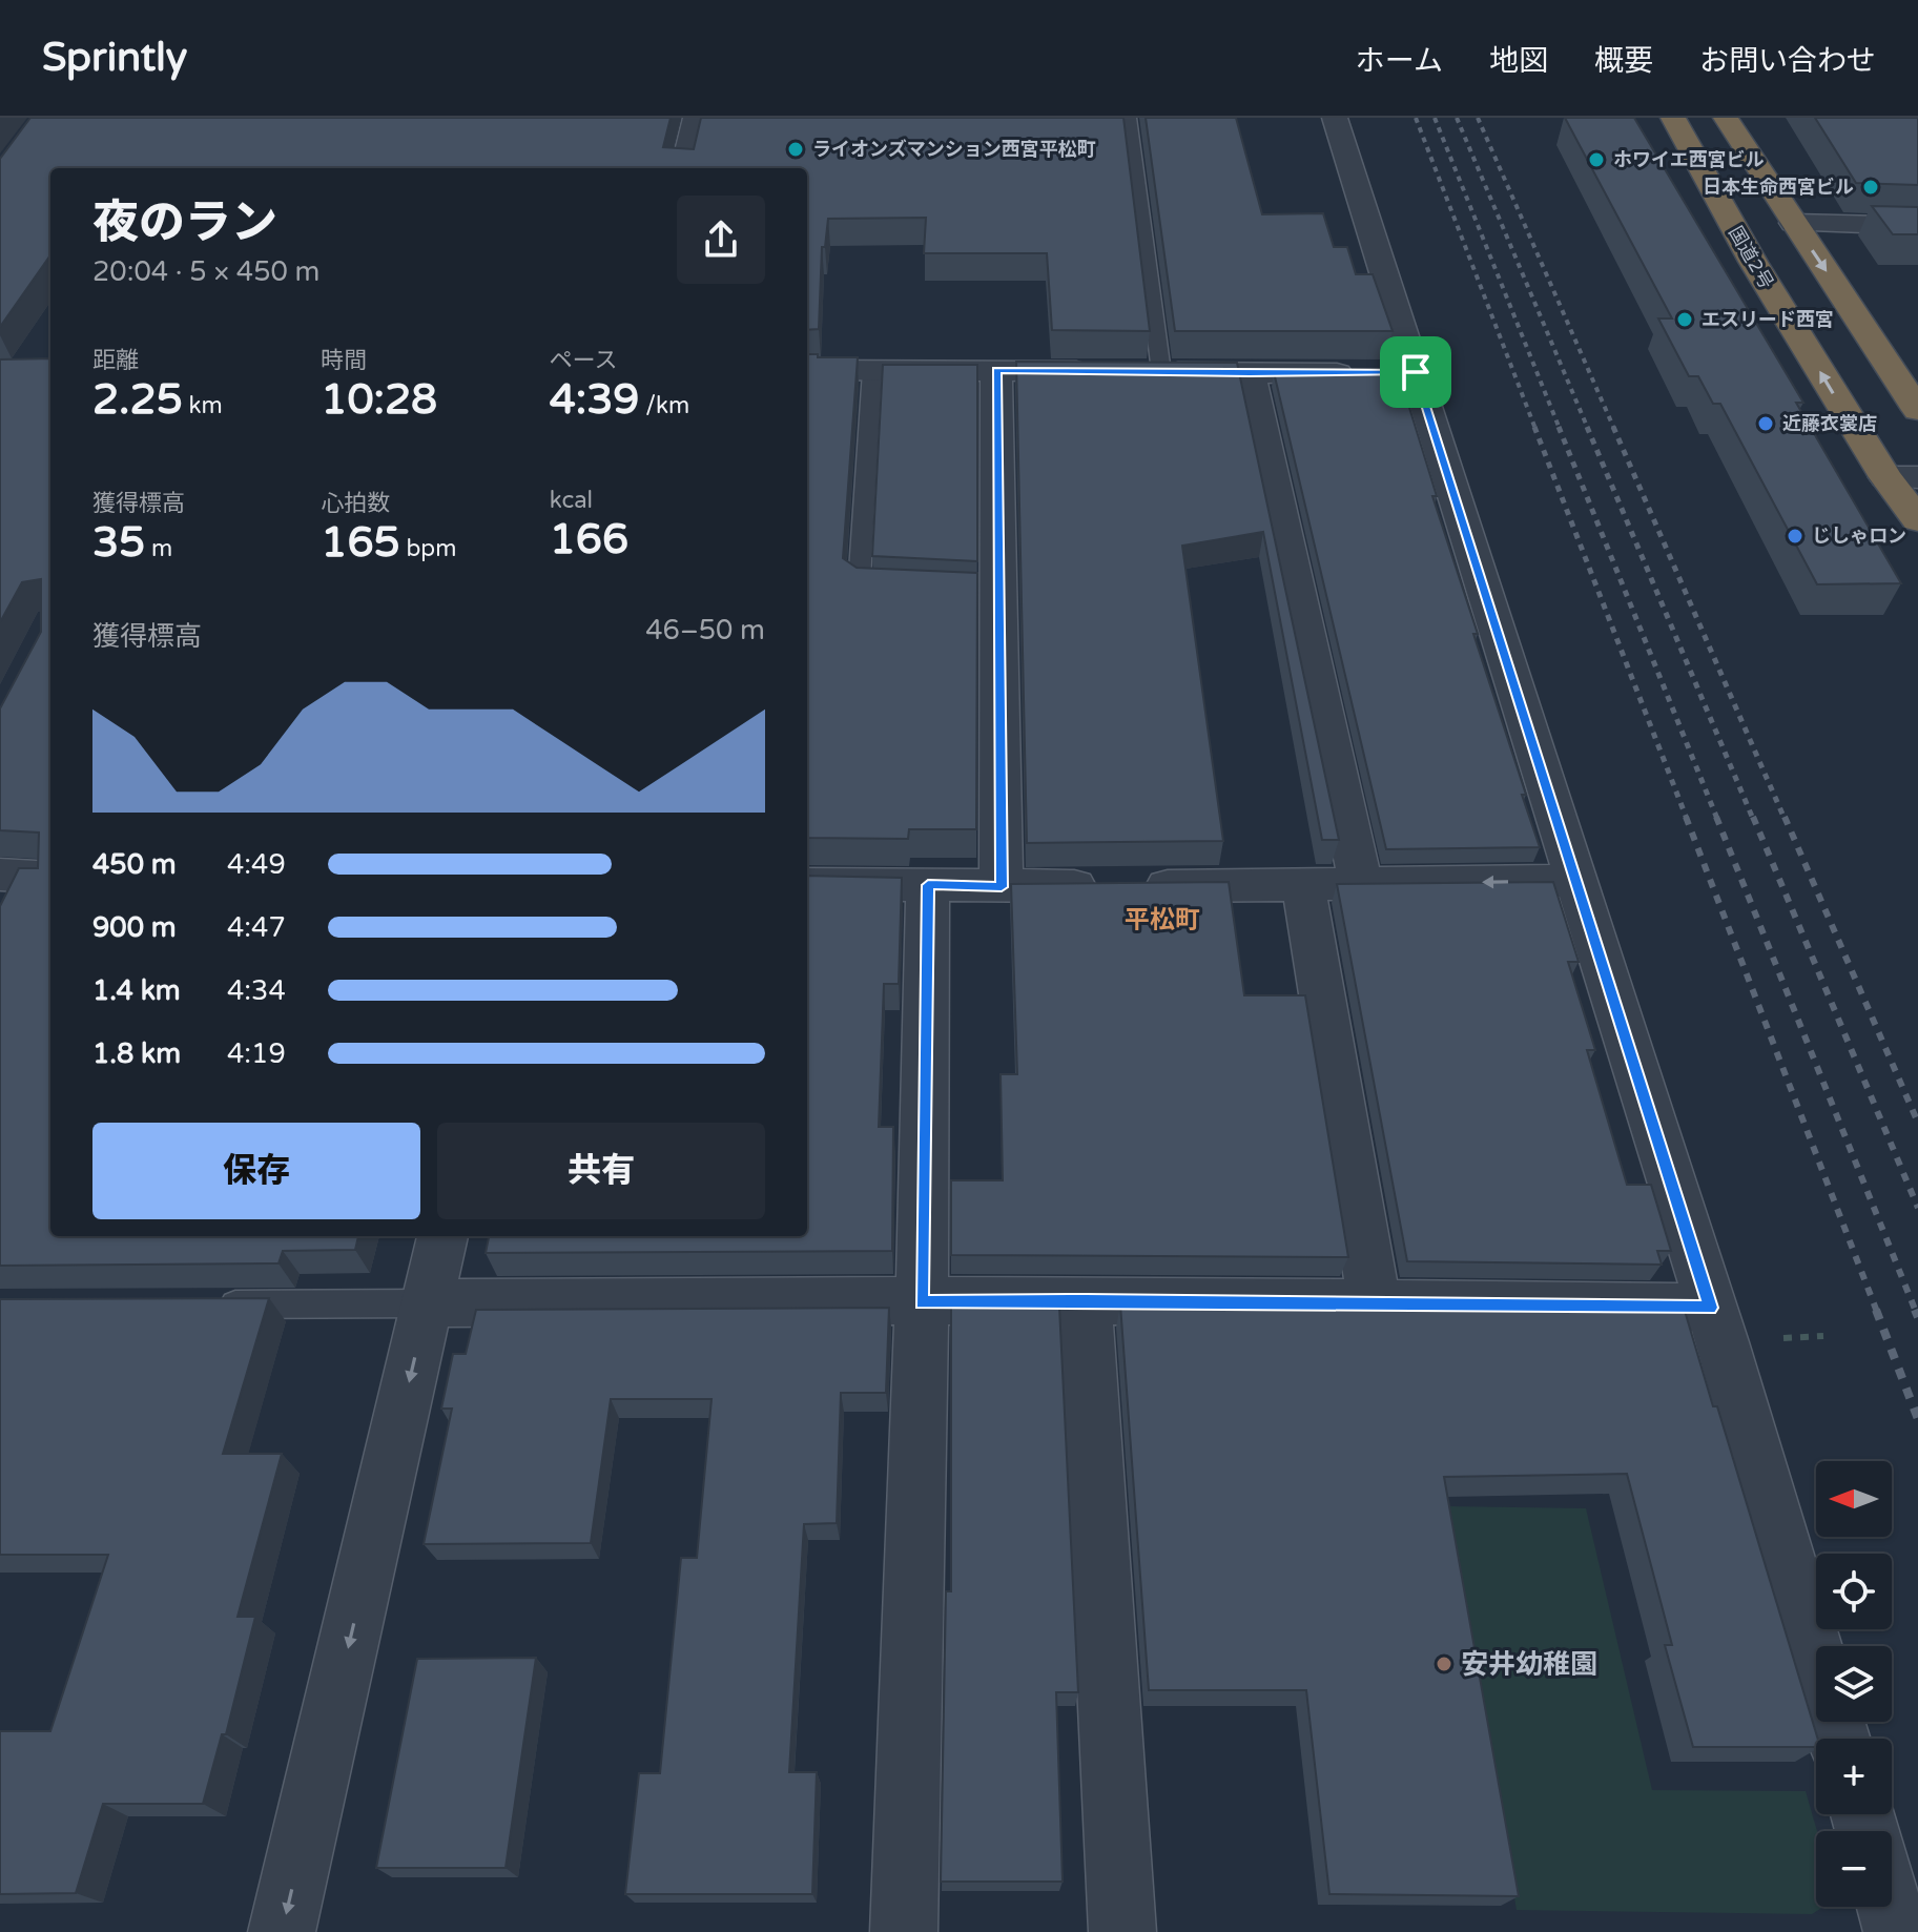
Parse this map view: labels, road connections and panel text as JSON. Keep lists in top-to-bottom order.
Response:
{
  "streets": {
    "highway": ["国道2号"]
  },
  "districts": ["平松町"],
  "places": [
    "ライオンズマンション西宮平松町",
    "ホワイエ西宮ビル",
    "日本生命西宮ビル",
    "エスリード西宮",
    "近藤衣裳店",
    "じしゃロン",
    "安井幼稚園"
  ],
  "north": "left",
  "page": {
    "header": "Sprintly",
    "nav": [
      "ホーム",
      "地図",
      "概要",
      "お問い合わせ"
    ],
    "heading": ["夜のラン", "20:04 · 5 × 450 m"],
    "stats": [
      ["距離", "2.25 km"],
      ["時間", "10:28"],
      ["ペース", "4:39 /km"],
      ["獲得標高", "35 m"],
      ["心拍数", "165 bpm"],
      ["kcal", "166"]
    ],
    "chart": ["獲得標高", "46–50 m"],
    "list": [
      {
        "name": "450 m",
        "note": "4:49"
      },
      {
        "name": "900 m",
        "note": "4:47"
      },
      {
        "name": "1.4 km",
        "note": "4:34"
      },
      {
        "name": "1.8 km",
        "note": "4:19"
      }
    ],
    "buttons": ["保存", "共有"],
    "map_buttons": ["+", "−"]
  }
}
